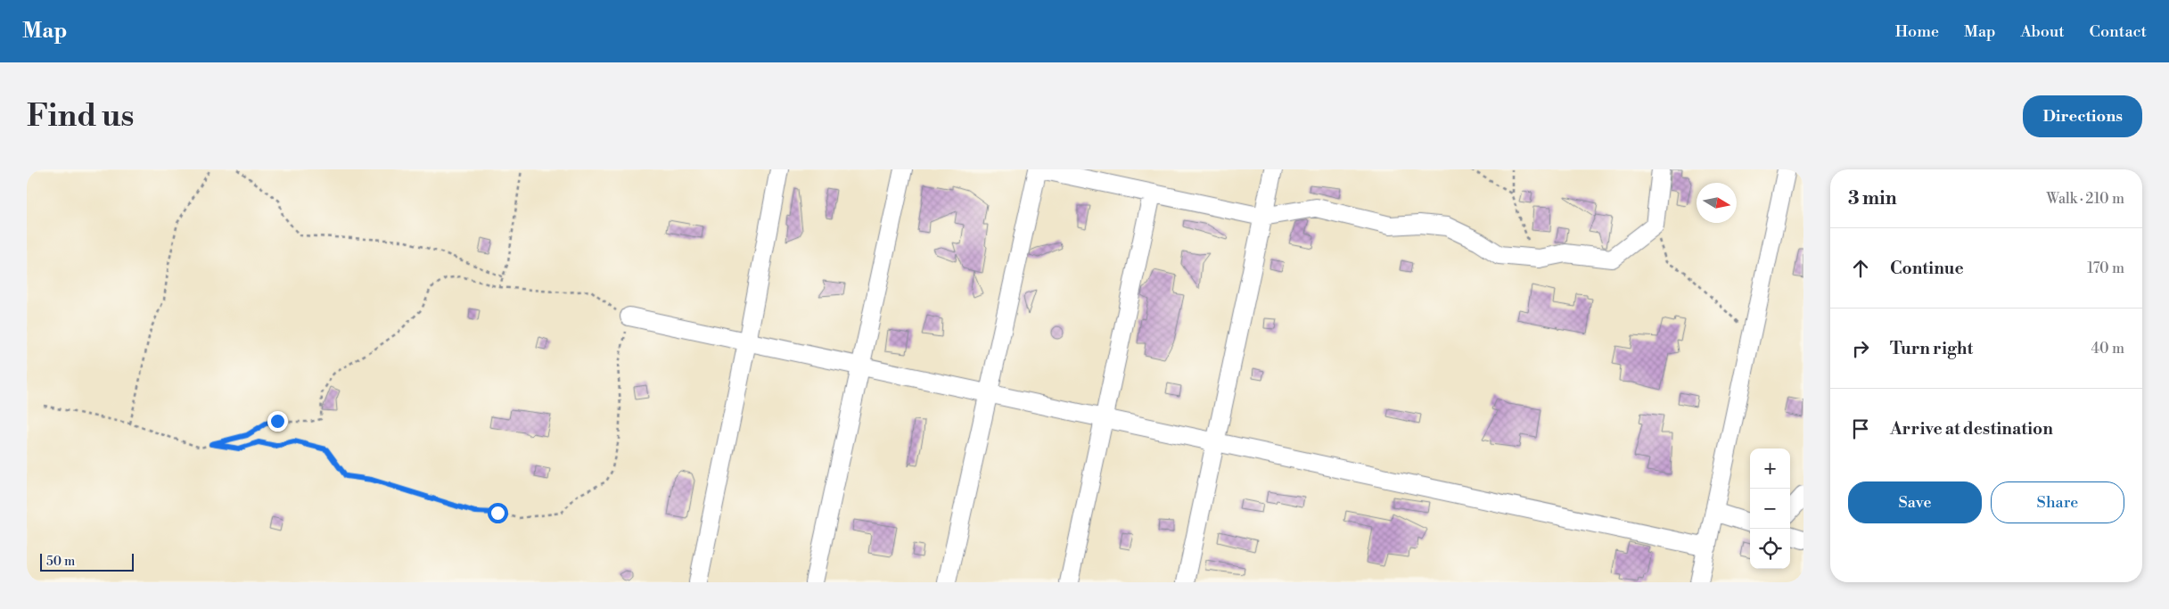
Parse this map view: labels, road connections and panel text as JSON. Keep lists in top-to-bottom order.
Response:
{
  "scale_bar": "50 m",
  "north": "right",
  "page": {
    "header": "Map",
    "nav": [
      "Home",
      "Map",
      "About",
      "Contact"
    ],
    "buttons": [
      "Directions",
      ["Save", "Share"]
    ],
    "title": "Find us",
    "heading": ["3 min", "Walk · 210 m"],
    "list": [
      ["Continue", "170 m"],
      ["Turn right", "40 m"],
      "Arrive at destination"
    ],
    "map_buttons": ["+", "−"],
    "scale": "50 m"
  }
}
